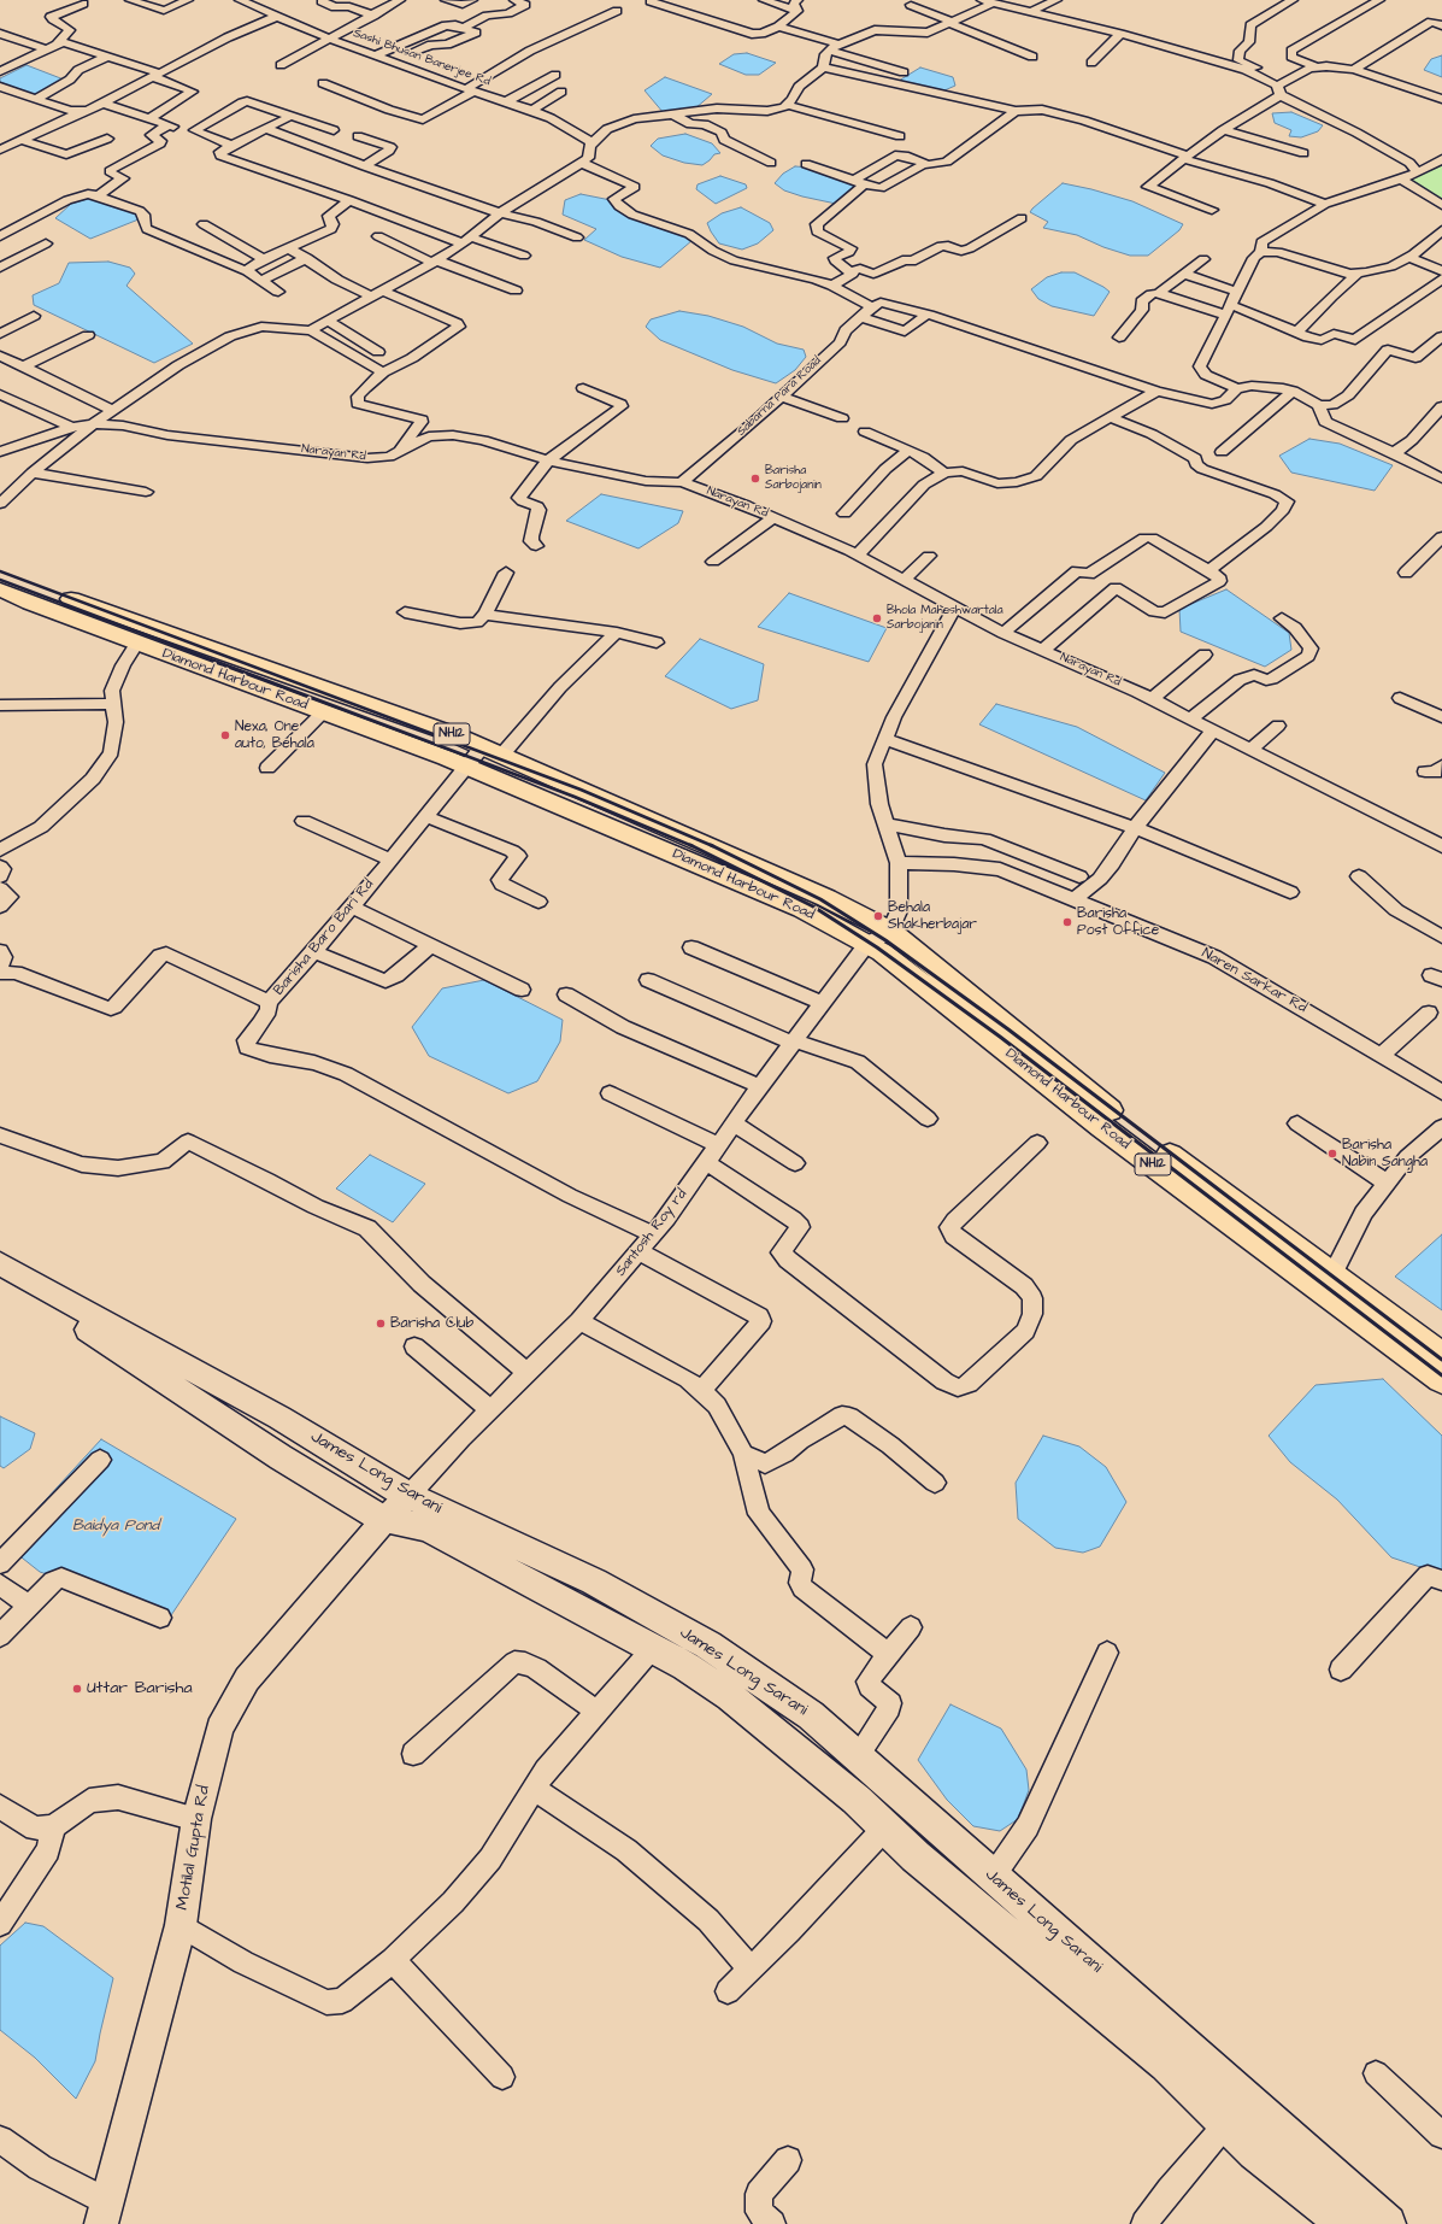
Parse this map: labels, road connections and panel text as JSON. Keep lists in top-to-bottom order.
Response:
{
  "streets": {
    "highway": ["Diamond Harbour Road", "NH12"],
    "main road": ["James Long Sarani"],
    "street": [
      "Sashi Bhusan Banerjee Rd",
      "Sabarna Para Road",
      "Narayan Rd",
      "Barisha Baro Bari Rd",
      "Naren Sarkar Rd",
      "Santosh Roy rd",
      "Motilal Gupta Rd"
    ]
  },
  "crossings": [
    ["Sabarna Para Road", "Narayan Rd"],
    ["Diamond Harbour Road", "Barisha Baro Bari Rd"],
    ["Diamond Harbour Road", "Santosh Roy rd"],
    ["Santosh Roy rd", "James Long Sarani"],
    ["Santosh Roy rd", "Motilal Gupta Rd"],
    ["James Long Sarani", "Motilal Gupta Rd"]
  ],
  "water": ["Baidya Pond"],
  "places": [
    "Barisha Sarbojanin",
    "Bhola Maheshwartala Sarbojanin",
    "Nexa, One auto, Behala",
    "Behala Shakherbajar",
    "Barisha Post Office",
    "Barisha Nabin Sangha",
    "Barisha Club",
    "Uttar Barisha"
  ]
}
